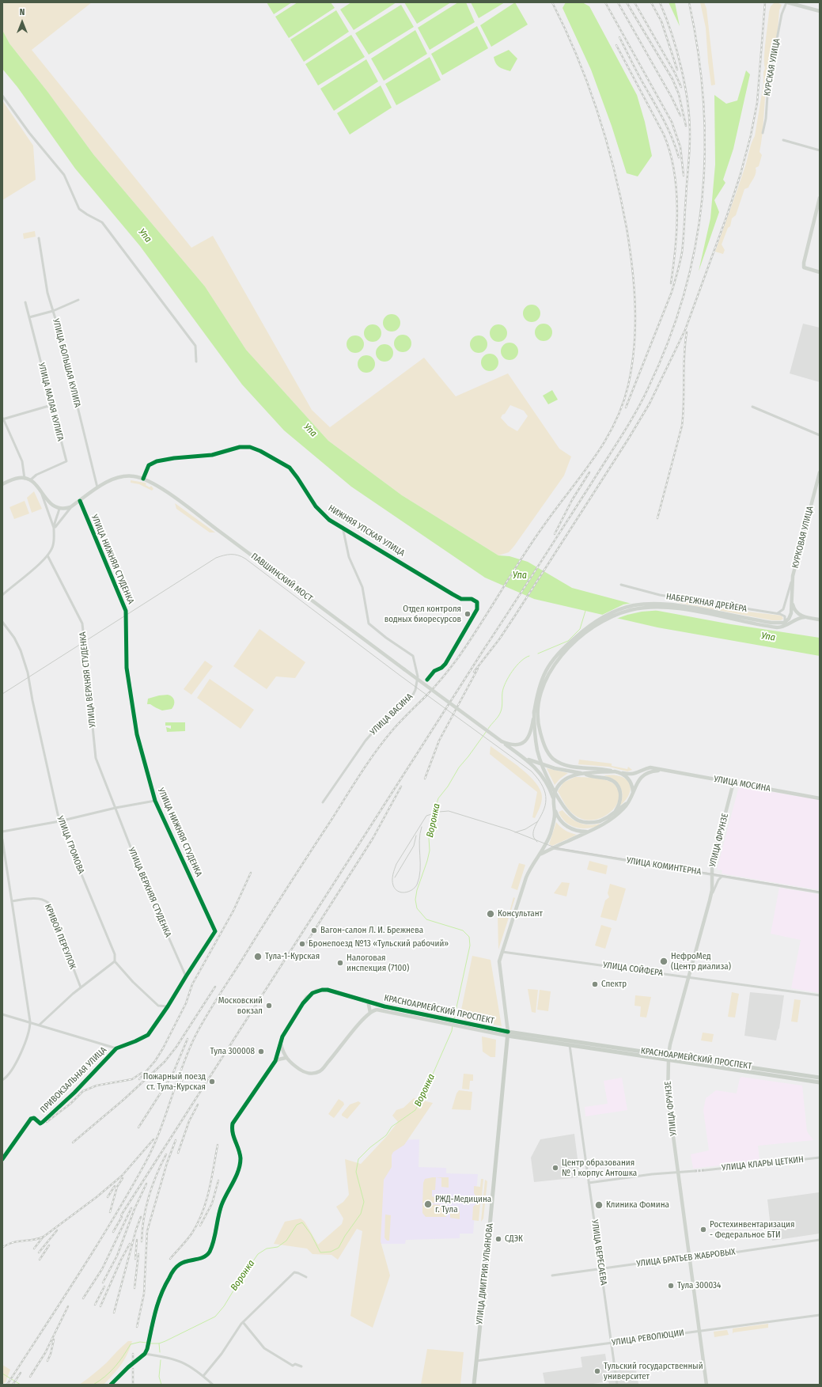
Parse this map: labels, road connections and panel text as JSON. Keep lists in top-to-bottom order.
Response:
{
  "streets": {
    "main road": [
      "КУРКОВАЯ УЛИЦА",
      "ПАВШИНСКИЙ МОСТ",
      "УЛИЦА МОСИНА",
      "УЛИЦА ФРУНЗЕ",
      "УЛИЦА КОМИНТЕРНА",
      "КРАСНОАРМЕЙСКИЙ ПРОСПЕКТ",
      "УЛИЦА ДМИТРИЯ УЛЬЯНОВА"
    ],
    "street": [
      "КУРСКАЯ УЛИЦА",
      "УЛИЦА БОЛЬШАЯ КУЛИГА",
      "УЛИЦА МАЛАЯ КУЛИГА",
      "НИЖНЯЯ УПСКАЯ УЛИЦА",
      "УЛИЦА НИЖНЯЯ CТУДЕНКA",
      "НАБЕРЕЖНАЯ ДРЕЙЕРА",
      "УЛИЦА ВЕРХНЯЯ СТУДЕНКА",
      "УЛИЦА ВАСИНА",
      "УЛИЦА ГРОМОВА",
      "УЛИЦА ВЕРХНЯЯ CТУДЕНКА",
      "КРИВОЙ ПЕРЕУЛОК",
      "УЛИЦА СОЙФЕРА",
      "ПРИВОКЗАЛЬНАЯ УЛИЦА",
      "УЛИЦА КЛАРЫ ЦЕТКИН",
      "УЛИЦА ВЕРЕСАЕВА",
      "УЛИЦА БРАТЬЕВ ЖАБРОВЫХ",
      "УЛИЦА РЕВОЛЮЦИИ"
    ]
  },
  "crossings": [
    ["УЛИЦА БОЛЬШАЯ КУЛИГА", "ПАВШИНСКИЙ МОСТ"],
    ["НИЖНЯЯ УПСКАЯ УЛИЦА", "ПАВШИНСКИЙ МОСТ"],
    ["НИЖНЯЯ УПСКАЯ УЛИЦА", "УЛИЦА ВАСИНА"],
    ["УЛИЦА НИЖНЯЯ CТУДЕНКA", "ПАВШИНСКИЙ МОСТ"],
    ["УЛИЦА НИЖНЯЯ CТУДЕНКA", "ПРИВОКЗАЛЬНАЯ УЛИЦА"],
    ["УЛИЦА ВЕРХНЯЯ СТУДЕНКА", "УЛИЦА ВЕРХНЯЯ CТУДЕНКА"],
    ["УЛИЦА МОСИНА", "УЛИЦА ФРУНЗЕ"],
    ["УЛИЦА ФРУНЗЕ", "УЛИЦА КОМИНТЕРНА"],
    ["УЛИЦА ФРУНЗЕ", "УЛИЦА СОЙФЕРА"],
    ["УЛИЦА ФРУНЗЕ", "КРАСНОАРМЕЙСКИЙ ПРОСПЕКТ"],
    ["УЛИЦА ФРУНЗЕ", "УЛИЦА БРАТЬЕВ ЖАБРОВЫХ"],
    ["УЛИЦА ФРУНЗЕ", "УЛИЦА РЕВОЛЮЦИИ"],
    ["УЛИЦА ГРОМОВА", "ПРИВОКЗАЛЬНАЯ УЛИЦА"],
    ["УЛИЦА ВЕРХНЯЯ CТУДЕНКА", "ПРИВОКЗАЛЬНАЯ УЛИЦА"],
    ["КРАСНОАРМЕЙСКИЙ ПРОСПЕКТ", "УЛИЦА ВЕРЕСАЕВА"],
    ["КРАСНОАРМЕЙСКИЙ ПРОСПЕКТ", "УЛИЦА ДМИТРИЯ УЛЬЯНОВА"],
    ["УЛИЦА ВЕРЕСАЕВА", "УЛИЦА БРАТЬЕВ ЖАБРОВЫХ"],
    ["УЛИЦА ВЕРЕСАЕВА", "УЛИЦА РЕВОЛЮЦИИ"],
    ["УЛИЦА ДМИТРИЯ УЛЬЯНОВА", "УЛИЦА РЕВОЛЮЦИИ"]
  ],
  "water": ["Упа", "Воронка"],
  "places": [
    "Отдел контроля водных биоресурсов",
    "Консультант",
    "Вагон-салон Л. И. Брежнева",
    "Бронепоезд №13 «Тульский рабочий»",
    "Тула-1-Курская",
    "НефроМед (Центр диализа)",
    "Налоговая инспекция (7100)",
    "Спектр",
    "Московский вокзал",
    "Тула 300008",
    "Пожарный поезд ст. Тула-Курская",
    "Центр образования № 1 корпус Антошка",
    "РЖД-Медицина г. Тула",
    "Клиника Фомина",
    "Ростехинвентаризация - Федеральное БТИ",
    "СДЭК",
    "Тула 300034",
    "Тульский государственный университет"
  ],
  "north": "top"
}
